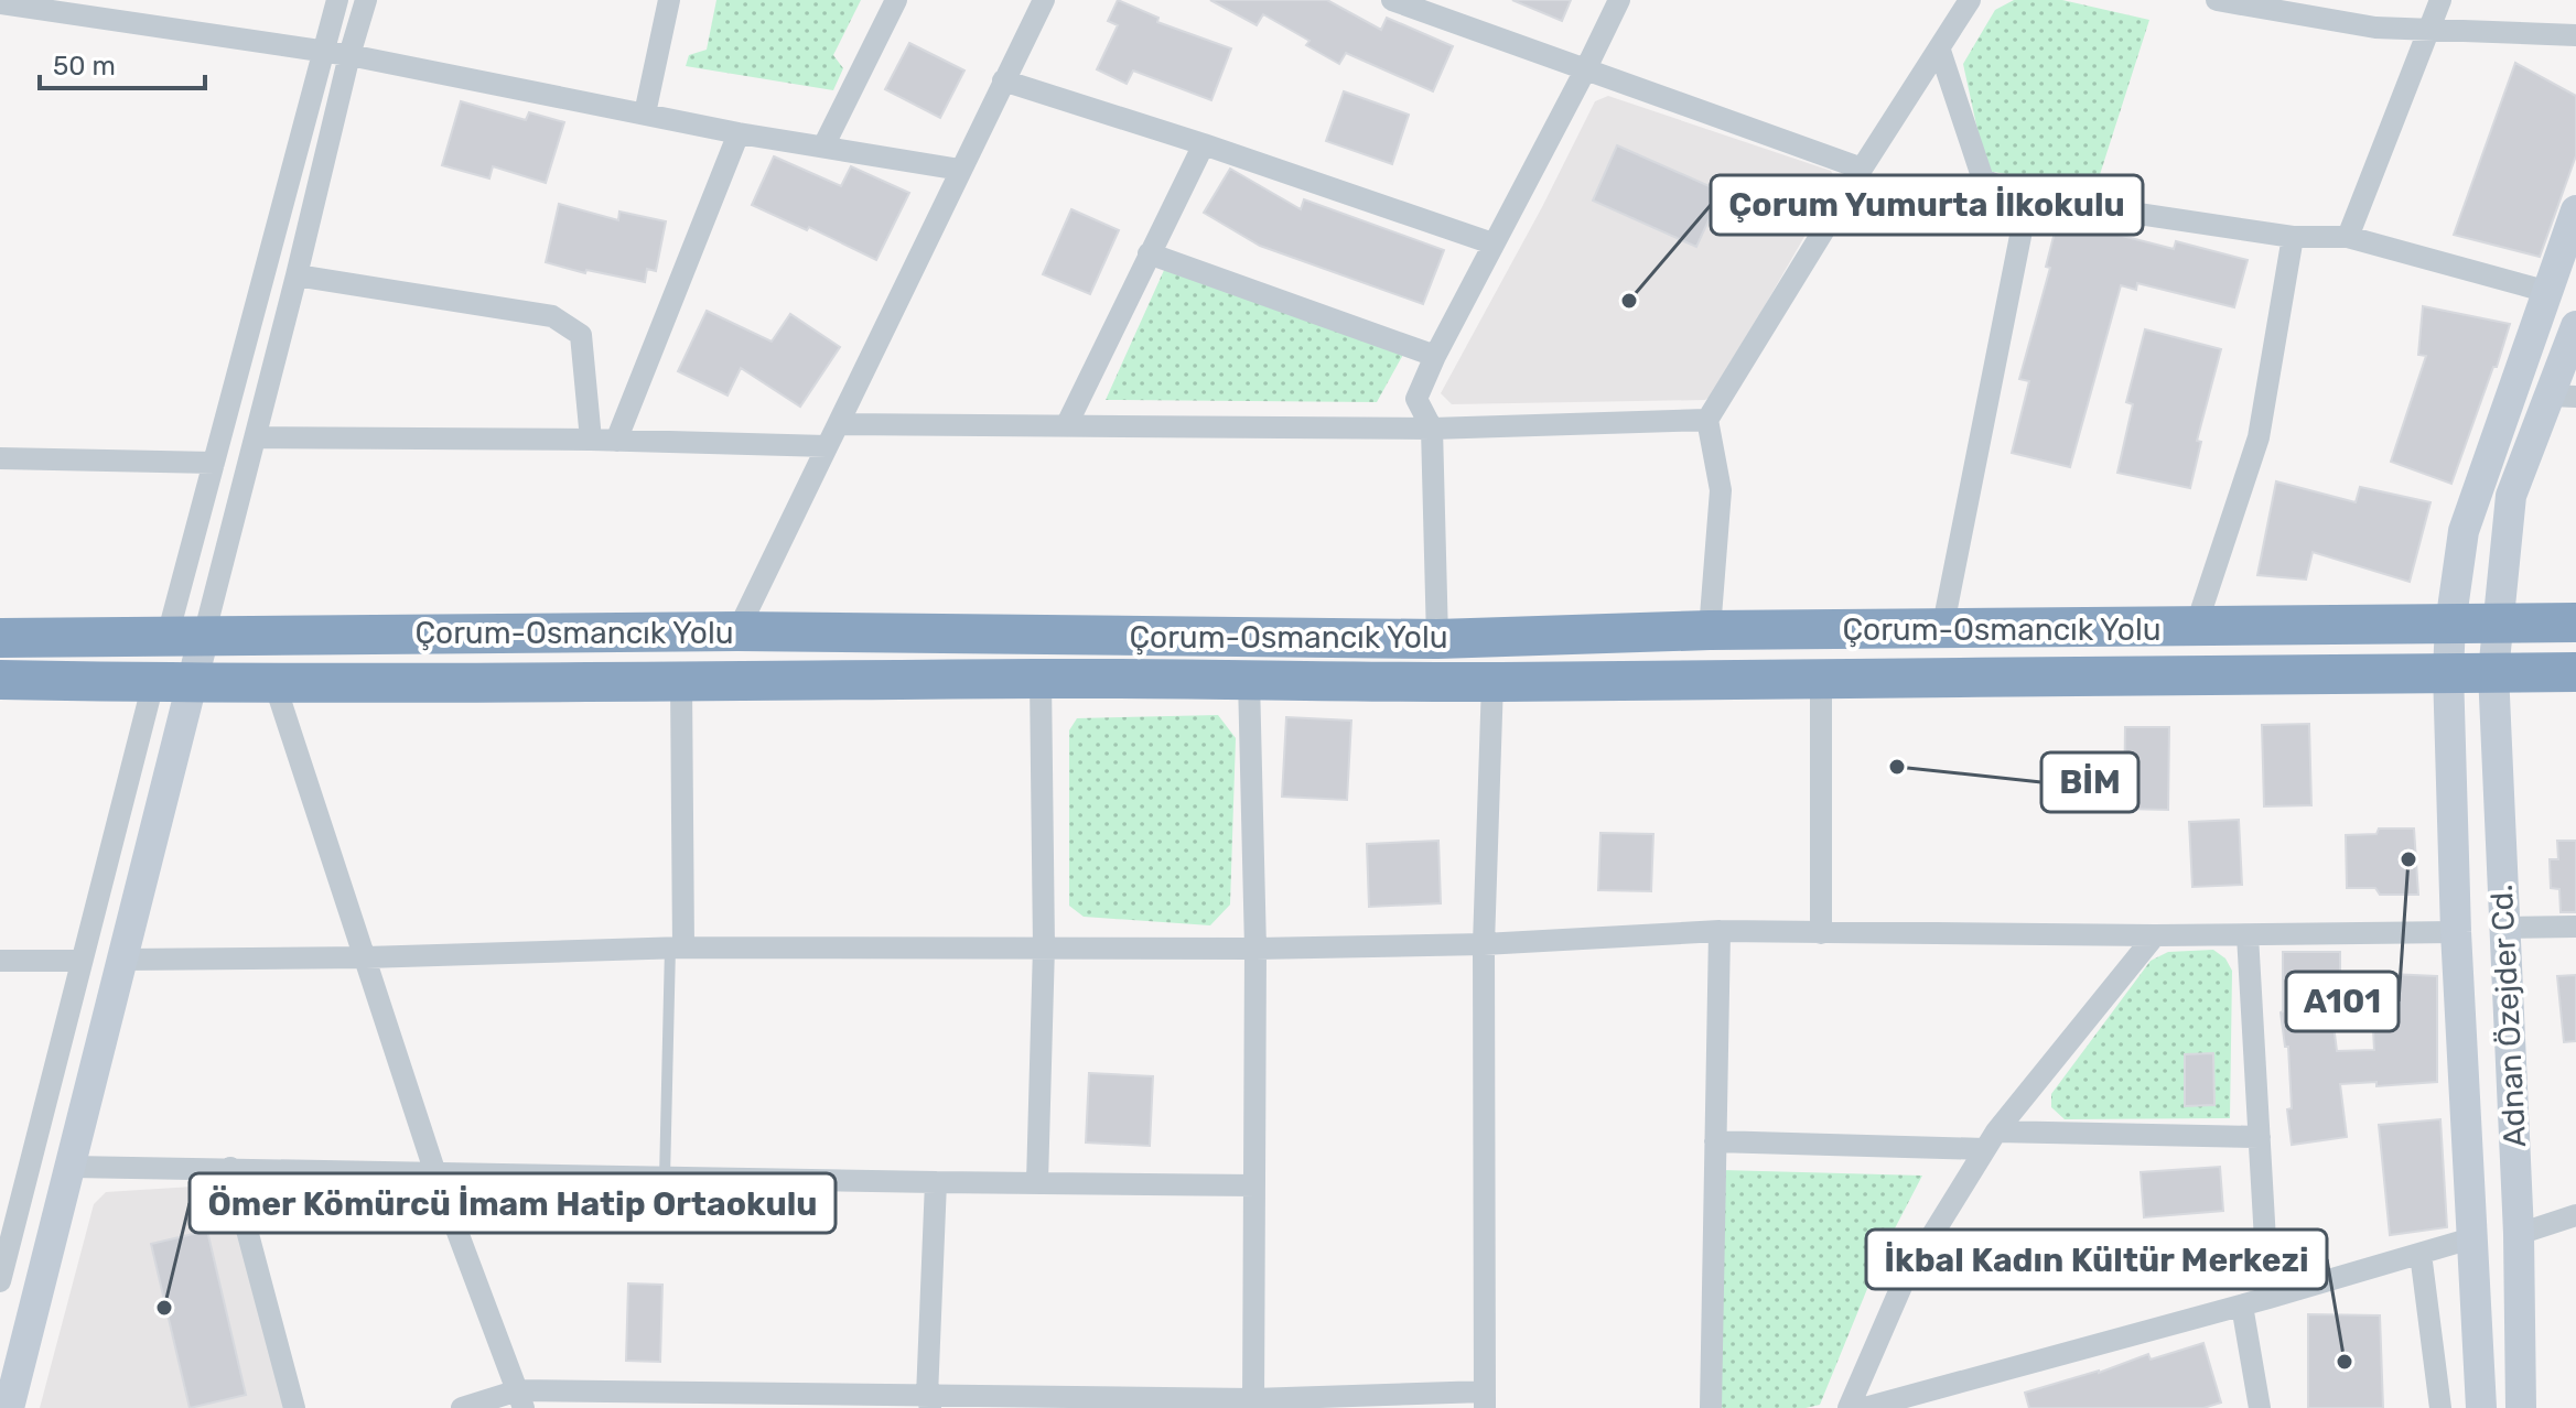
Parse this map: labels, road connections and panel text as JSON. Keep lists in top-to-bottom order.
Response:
{
  "streets": {
    "highway": ["Çorum-Osmancık Yolu"],
    "street": ["Adnan Özejder Cd."]
  },
  "crossings": [
    ["Çorum-Osmancık Yolu", "Adnan Özejder Cd."]
  ],
  "places": [
    "Çorum Yumurta İlkokulu",
    "BİM",
    "A101",
    "Ömer Kömürcü İmam Hatip Ortaokulu",
    "İkbal Kadın Kültür Merkezi"
  ],
  "scale_bar": "50 m"
}
